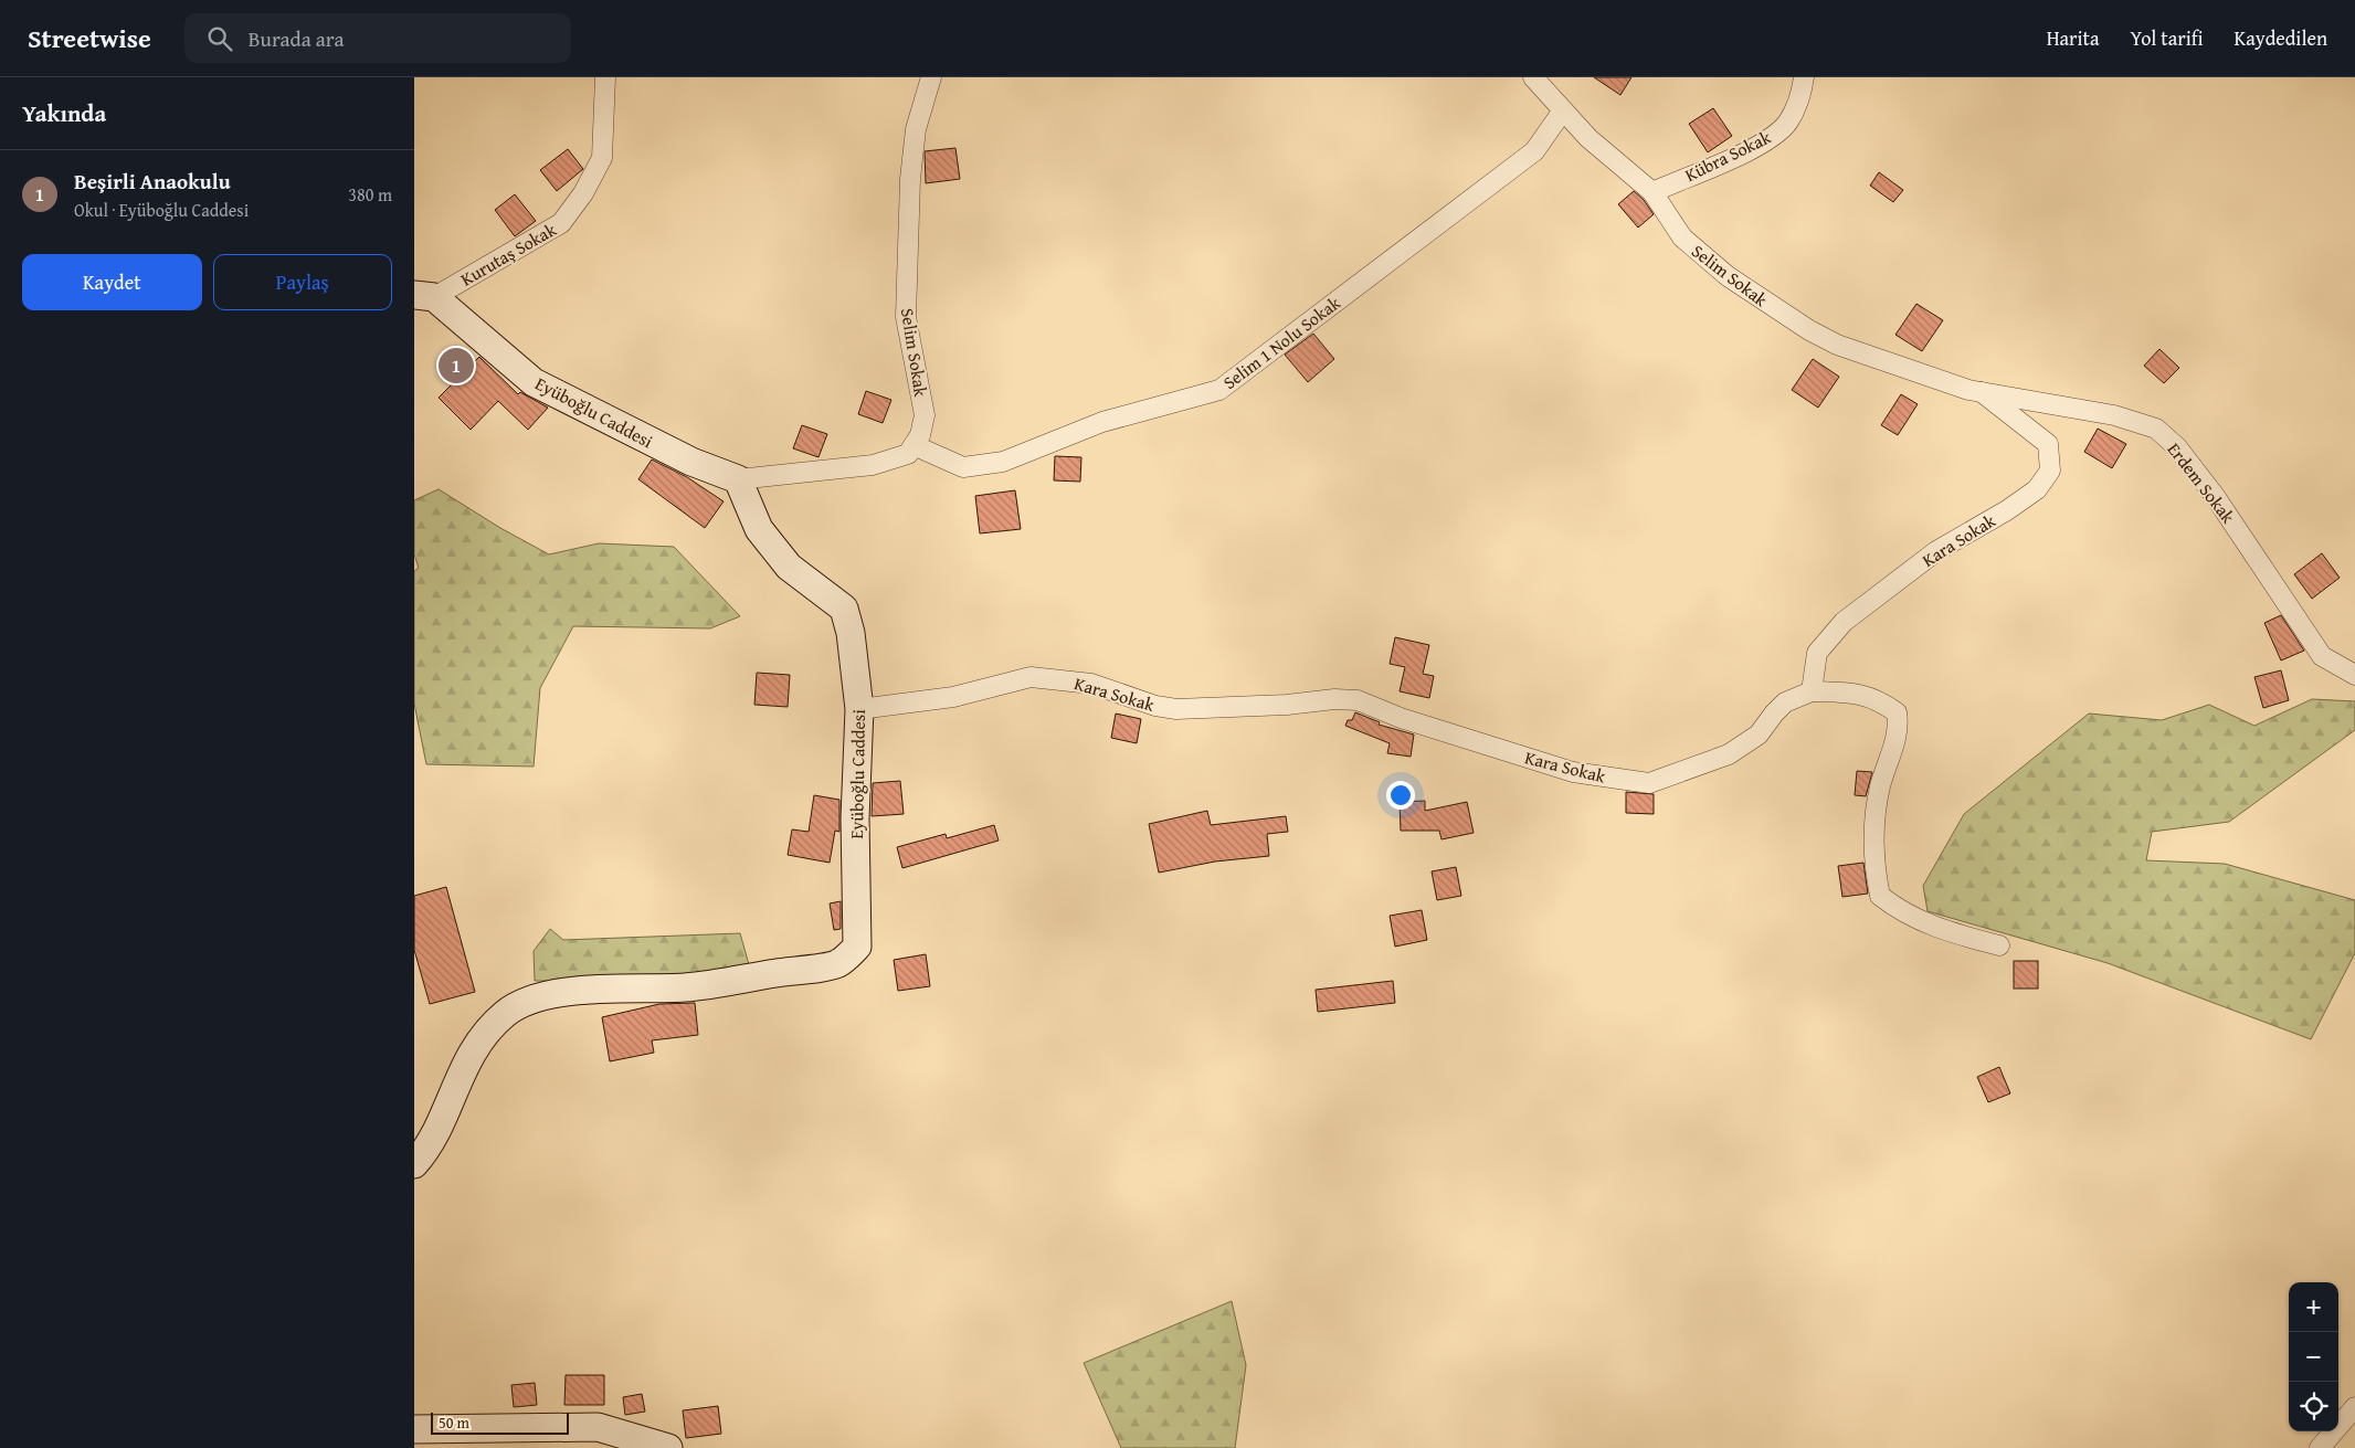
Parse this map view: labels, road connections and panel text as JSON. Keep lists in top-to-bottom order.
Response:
{
  "streets": {
    "street": [
      "Kübra Sokak",
      "Kurutaş Sokak",
      "Selim Sokak",
      "Selim 1 Nolu Sokak",
      "Eyüboğlu Caddesi",
      "Erdem Sokak",
      "Kara Sokak"
    ]
  },
  "crossings": [
    ["Kübra Sokak", "Selim Sokak"],
    ["Kurutaş Sokak", "Eyüboğlu Caddesi"],
    ["Selim Sokak", "Selim 1 Nolu Sokak"],
    ["Selim Sokak", "Erdem Sokak"],
    ["Selim Sokak", "Kara Sokak"],
    ["Eyüboğlu Caddesi", "Kara Sokak"],
    ["Erdem Sokak", "Kara Sokak"]
  ],
  "scale_bar": "50 m",
  "page": {
    "header": "Streetwise",
    "search": "Burada ara",
    "nav": ["Harita", "Yol tarifi", "Kaydedilen"],
    "heading": "Yakında",
    "list": [
      {
        "mark": "1",
        "name": "Beşirli Anaokulu",
        "note": "Okul · Eyüboğlu Caddesi",
        "value": "380 m"
      }
    ],
    "buttons": ["Kaydet", "Paylaş"],
    "pins": "1",
    "map_buttons": ["+", "−"],
    "scale": "50 m"
  }
}
